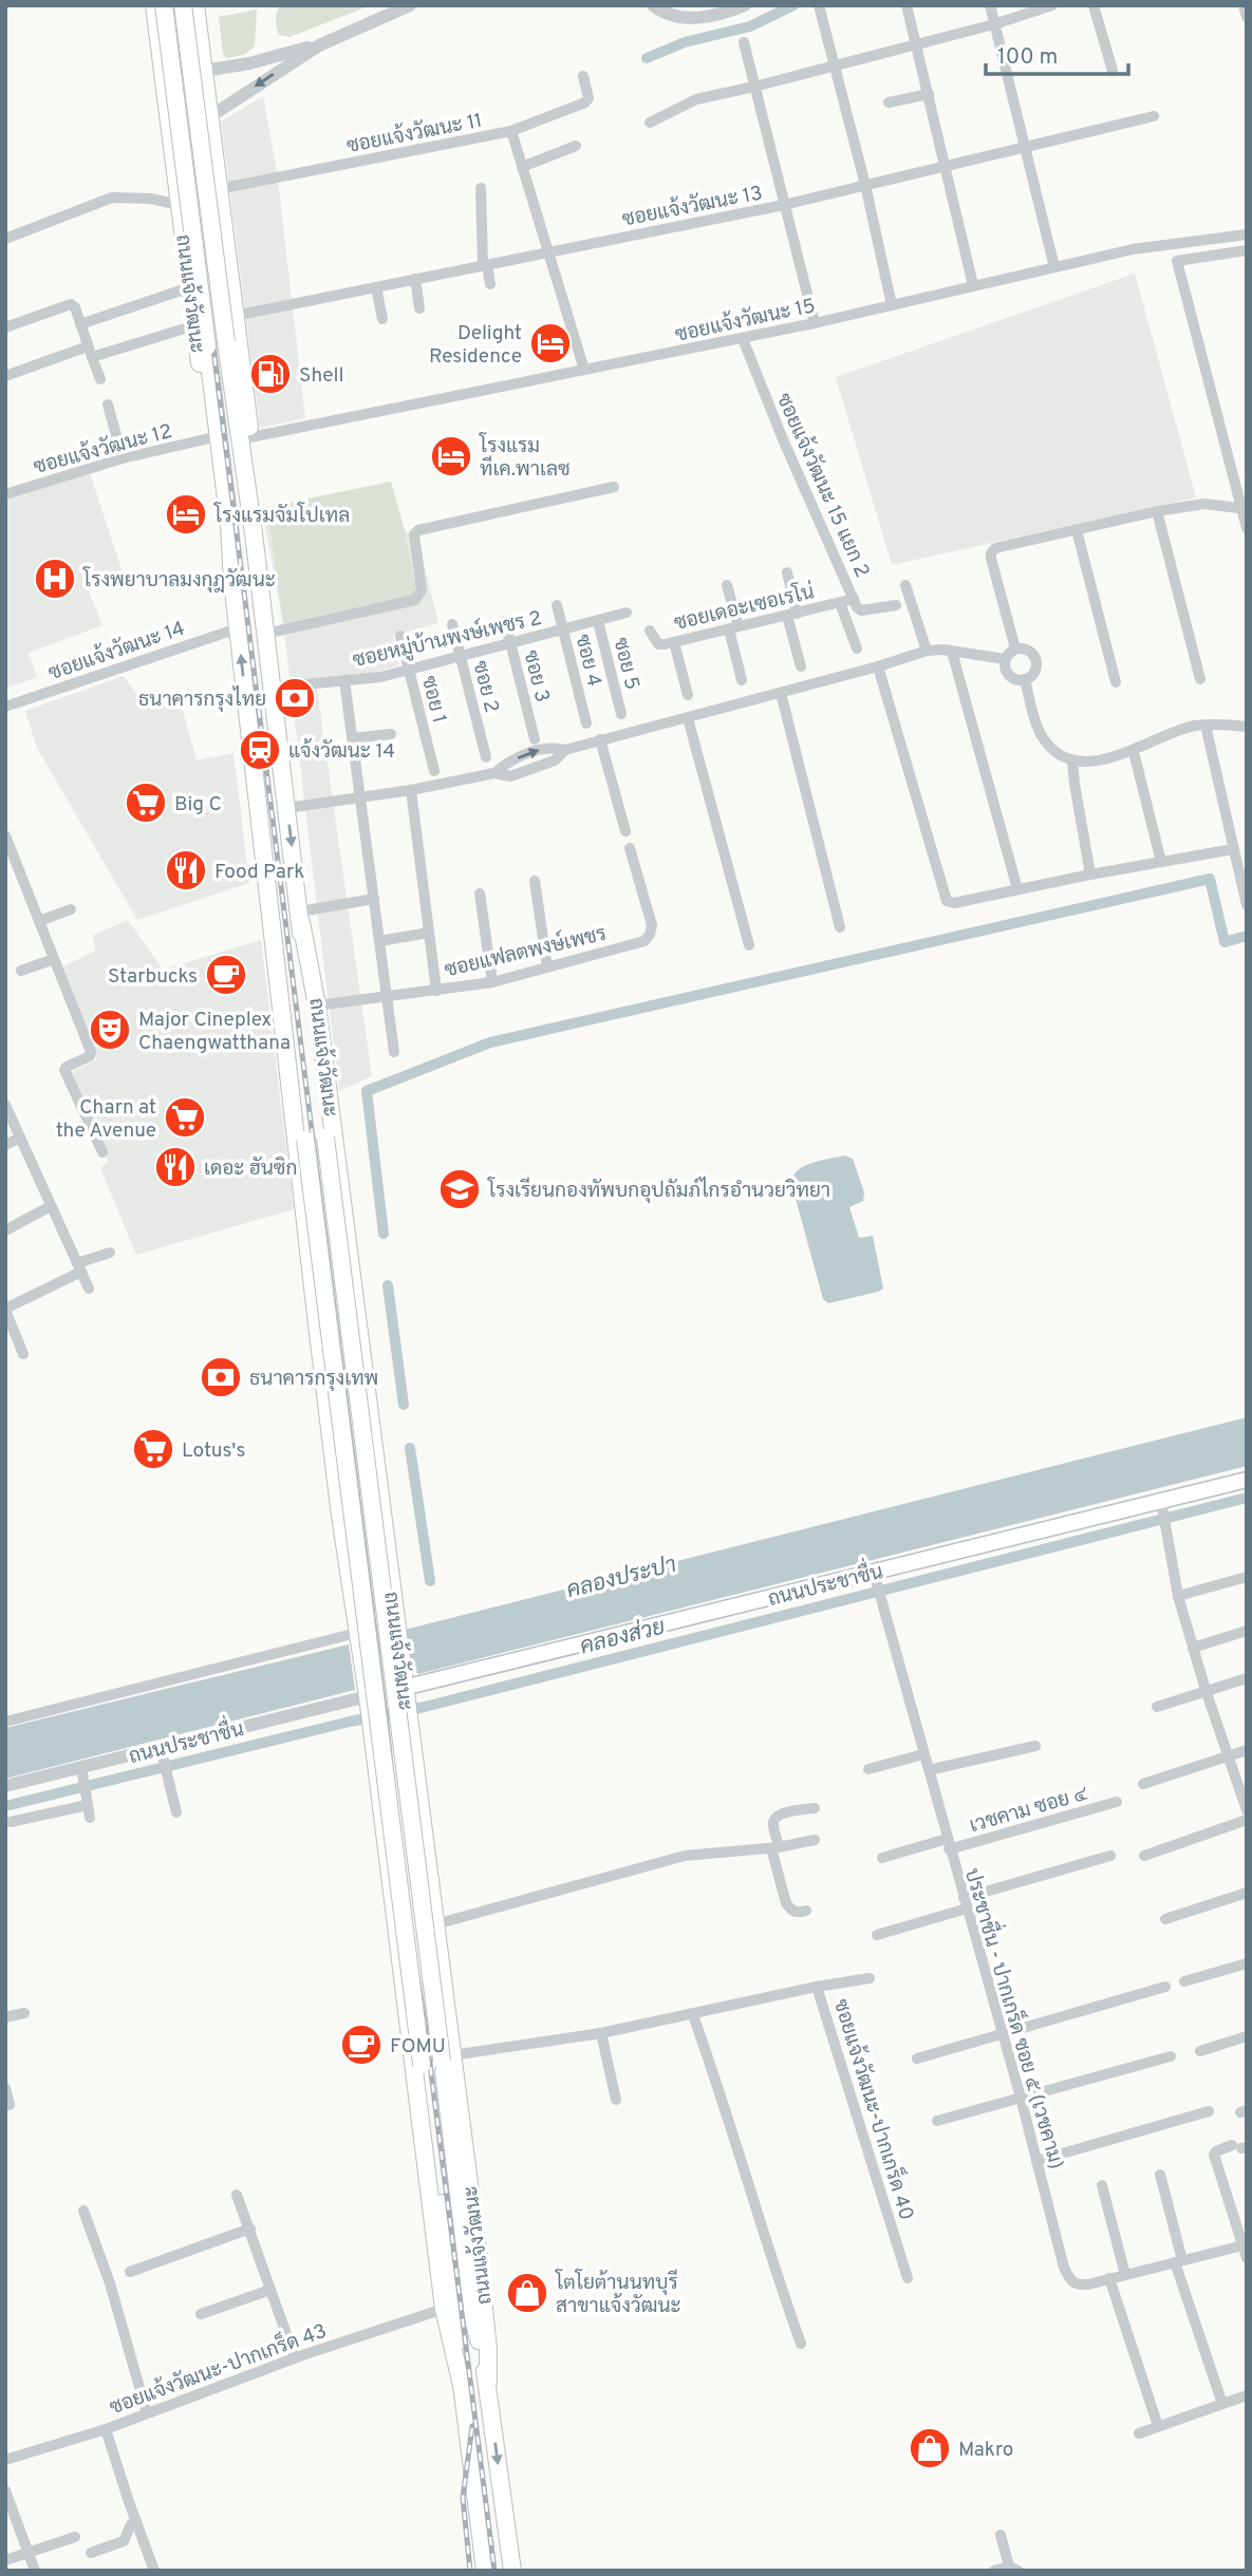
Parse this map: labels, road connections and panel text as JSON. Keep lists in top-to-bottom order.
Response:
{
  "streets": {
    "main road": ["ถนนแจ้งวัฒนะ", "ถนนประชาชื่น"],
    "street": [
      "ซอยแจ้งวัฒนะ 11",
      "ซอยแจ้งวัฒนะ 13",
      "ซอยแจ้งวัฒนะ 15",
      "ซอยแจ้งวัฒนะ 12",
      "ซอยแจ้งวัฒนะ 15 แยก 2",
      "ซอยเดอะเซอเรโน่",
      "ซอยหมู่บ้านพงษ์เพชร 2",
      "ซอยแจ้งวัฒนะ 14",
      "ซอย 4",
      "ซอย 5",
      "ซอย 3",
      "ซอย 2",
      "ซอย 1",
      "ซอยแฟลตพงษ์เพชร",
      "เวชคาม ซอย ๔",
      "ประชาชื่น - ปากเกร็ด ซอย ๕ (เวชคาม)",
      "ซอยแจ้งวัฒนะ-ปากเกร็ด 40",
      "ซอยแจ้งวัฒนะ-ปากเกร็ด 43"
    ]
  },
  "crossings": [
    ["ซอยแจ้งวัฒนะ 11", "ถนนแจ้งวัฒนะ"],
    ["ซอยแจ้งวัฒนะ 13", "ถนนแจ้งวัฒนะ"],
    ["ถนนแจ้งวัฒนะ", "ซอยแจ้งวัฒนะ 15"],
    ["ถนนแจ้งวัฒนะ", "ซอยแจ้งวัฒนะ 12"],
    ["ถนนแจ้งวัฒนะ", "ซอยหมู่บ้านพงษ์เพชร 2"],
    ["ถนนแจ้งวัฒนะ", "ซอยแจ้งวัฒนะ 14"],
    ["ถนนแจ้งวัฒนะ", "ซอยแฟลตพงษ์เพชร"],
    ["ถนนแจ้งวัฒนะ", "ถนนประชาชื่น"],
    ["ถนนแจ้งวัฒนะ", "ซอยแจ้งวัฒนะ-ปากเกร็ด 40"],
    ["ถนนแจ้งวัฒนะ", "ซอยแจ้งวัฒนะ-ปากเกร็ด 43"],
    ["ซอยแจ้งวัฒนะ 15", "ซอยแจ้งวัฒนะ 15 แยก 2"],
    ["ซอยแจ้งวัฒนะ 15 แยก 2", "ซอยเดอะเซอเรโน่"],
    ["ซอยหมู่บ้านพงษ์เพชร 2", "ซอย 4"],
    ["ซอยหมู่บ้านพงษ์เพชร 2", "ซอย 5"],
    ["ซอยหมู่บ้านพงษ์เพชร 2", "ซอย 3"],
    ["ซอยหมู่บ้านพงษ์เพชร 2", "ซอย 2"],
    ["ซอยหมู่บ้านพงษ์เพชร 2", "ซอย 1"],
    ["ถนนประชาชื่น", "ประชาชื่น - ปากเกร็ด ซอย ๕ (เวชคาม)"],
    ["เวชคาม ซอย ๔", "ประชาชื่น - ปากเกร็ด ซอย ๕ (เวชคาม)"]
  ],
  "water": ["คลองประปา", "คลองส่วย"],
  "places": {
    "hotel": ["Delight Residence", "โรงแรม ทีเค.พาเลซ", "โรงแรมจัมโปเทล"],
    "fuel station": ["Shell"],
    "hospital": ["โรงพยาบาลมงกุฎวัฒนะ"],
    "bank": ["ธนาคารกรุงไทย", "ธนาคารกรุงเทพ"],
    "station": ["แจ้งวัฒนะ 14"],
    "supermarket": ["Big C", "Charn at the Avenue", "Lotus's"],
    "restaurant": ["Food Park", "เดอะ ฮันซิก"],
    "cafe": ["Starbucks", "FOMU"],
    "theatre": ["Major Cineplex Chaengwatthana"],
    "school or university": ["โรงเรียนกองทัพบกอุปถัมภ์ไกรอำนวยวิทยา"],
    "shop": ["โตโยต้านนทบุรี สาขาแจ้งวัฒนะ", "Makro"]
  },
  "scale_bar": "100 m"
}
